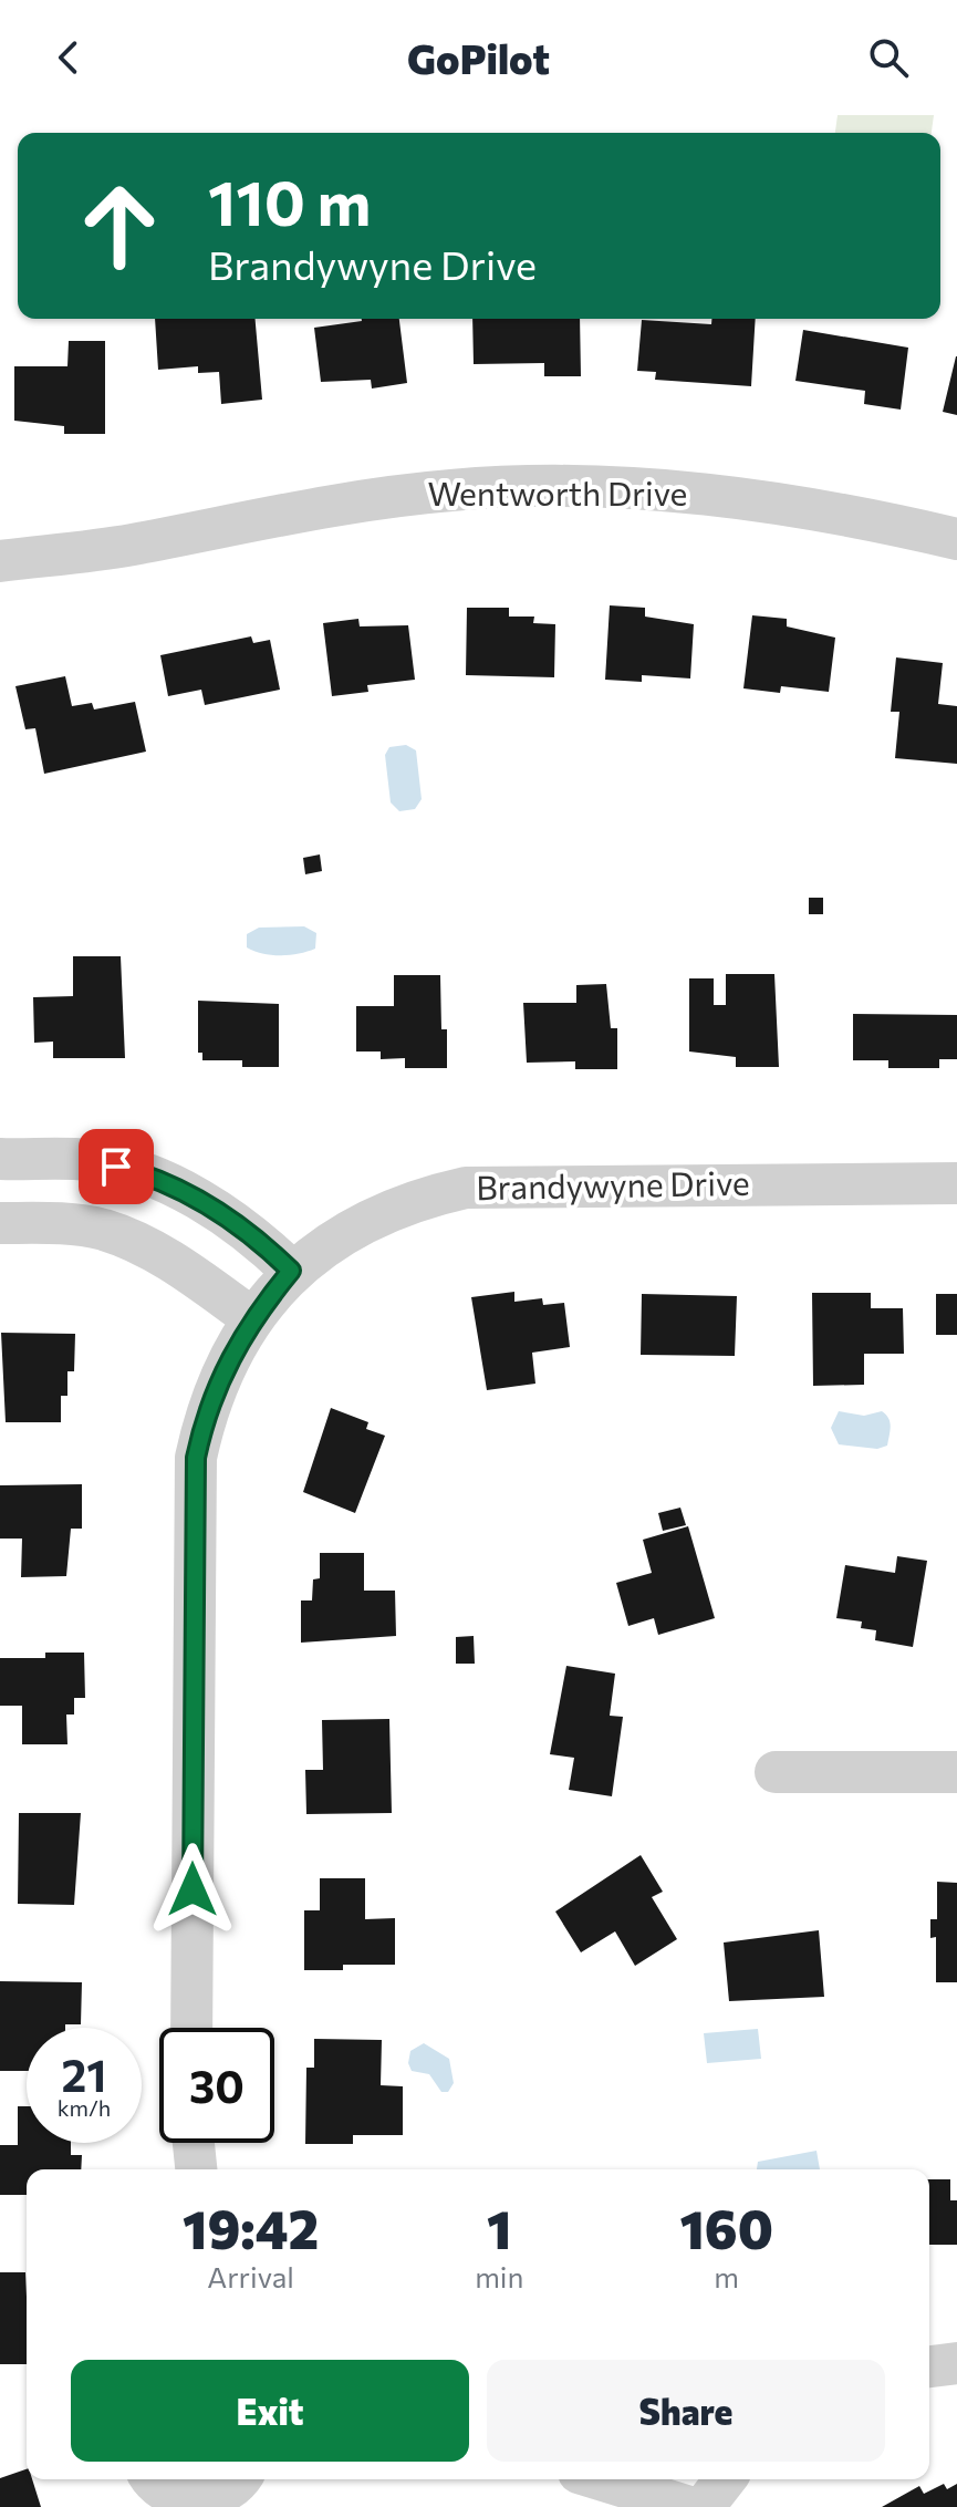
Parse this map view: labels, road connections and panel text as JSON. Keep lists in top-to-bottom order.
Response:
{
  "streets": {
    "street": ["Wentworth Drive", "Brandywyne Drive"]
  },
  "page": {
    "header": "GoPilot",
    "turn": ["110 m", "Brandywyne Drive"],
    "speed": "21 km/h",
    "limit": "30",
    "eta": [
      "19:42",
      "Arrival",
      "1",
      "min",
      "160",
      "m"
    ],
    "buttons": ["Exit", "Share"]
  }
}
